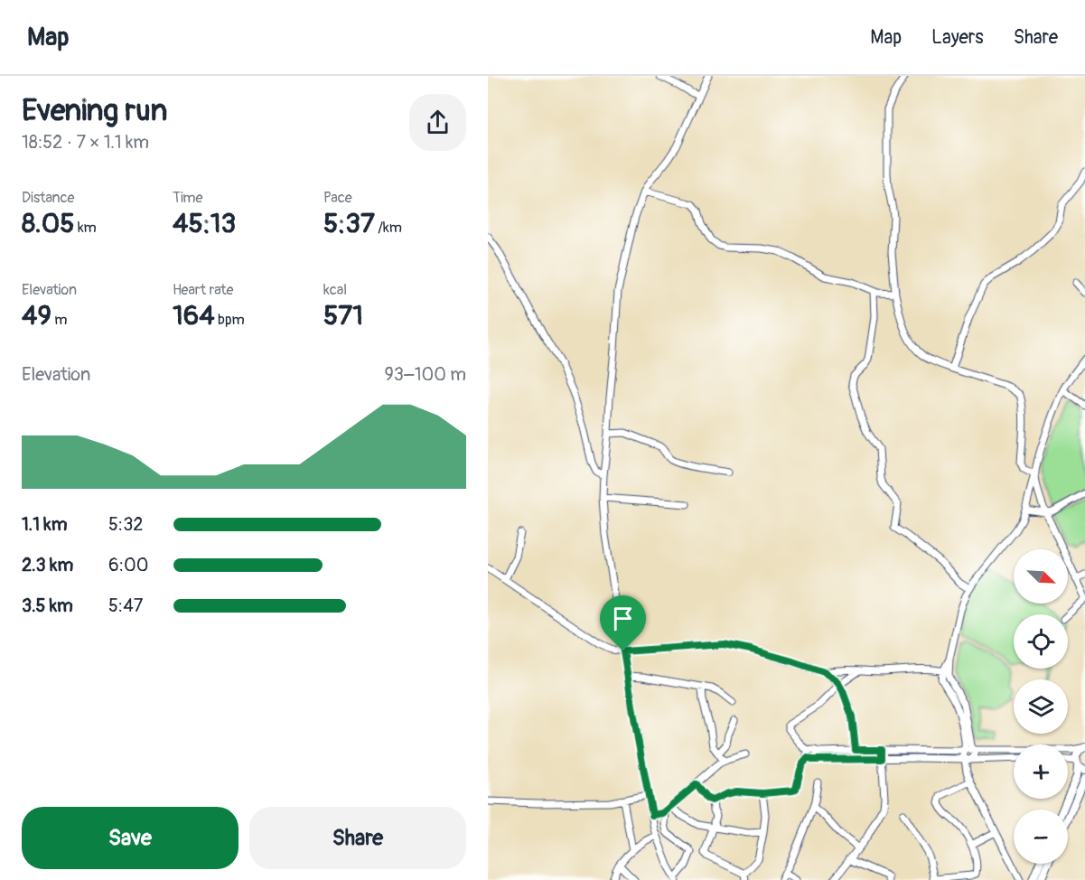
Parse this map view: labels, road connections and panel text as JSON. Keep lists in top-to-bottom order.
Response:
{
  "north": "bottom right",
  "page": {
    "header": "Map",
    "nav": ["Map", "Layers", "Share"],
    "heading": ["Evening run", "18:52 · 7 × 1.1 km"],
    "stats": [
      ["Distance", "8.05 km"],
      ["Time", "45:13"],
      ["Pace", "5:37 /km"],
      ["Elevation", "49 m"],
      ["Heart rate", "164 bpm"],
      ["kcal", "571"]
    ],
    "chart": ["Elevation", "93–100 m"],
    "list": [
      {
        "name": "1.1 km",
        "note": "5:32"
      },
      {
        "name": "2.3 km",
        "note": "6:00"
      },
      {
        "name": "3.5 km",
        "note": "5:47"
      }
    ],
    "map_buttons": ["+", "−"],
    "buttons": ["Save", "Share"]
  }
}
